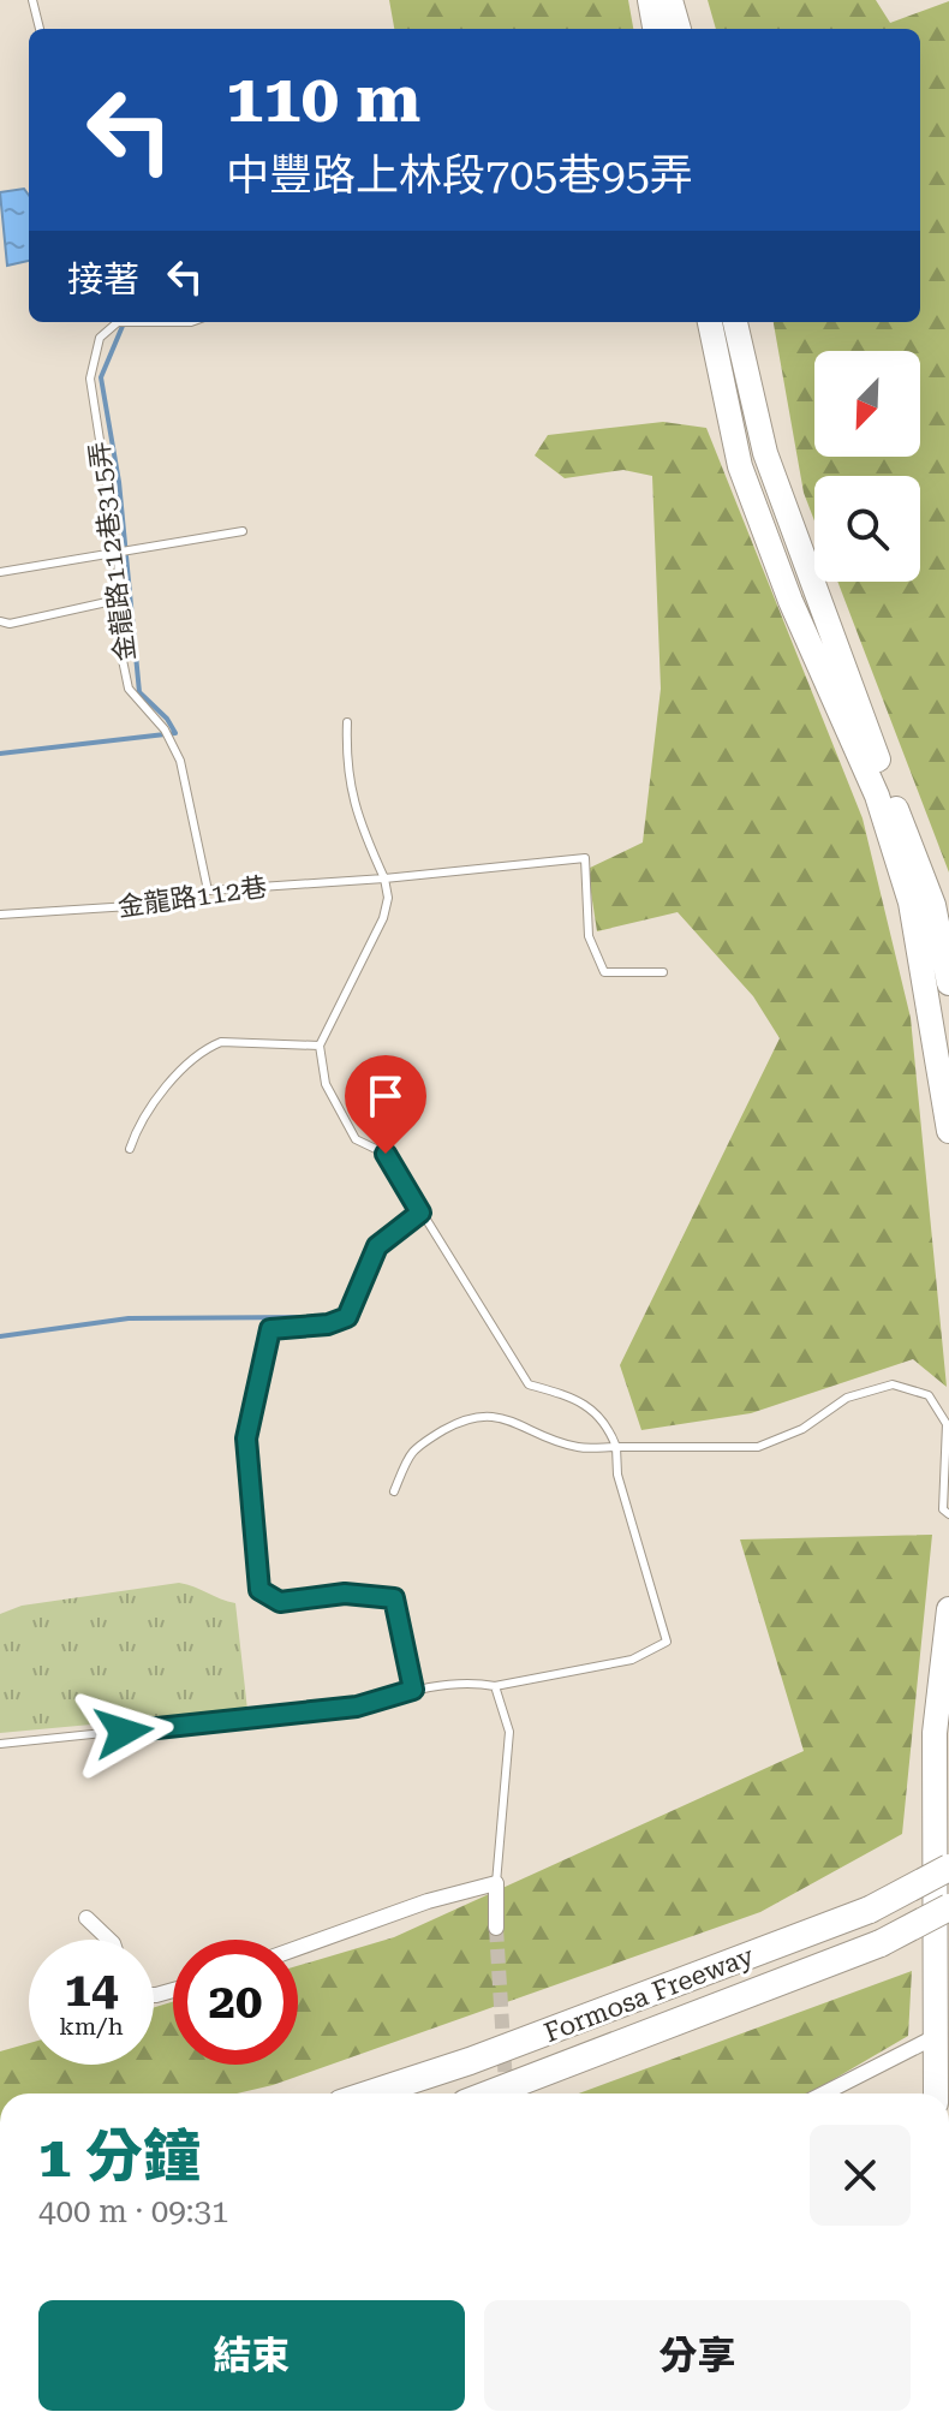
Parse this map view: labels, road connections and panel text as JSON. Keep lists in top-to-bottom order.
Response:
{
  "streets": {
    "highway": ["Formosa Freeway"],
    "lane": ["金龍路112巷315弄", "金龍路112巷"]
  },
  "crossings": [
    ["金龍路112巷315弄", "金龍路112巷"]
  ],
  "north": "bottom left",
  "page": {
    "turn": ["110 m", "中豐路上林段705巷95弄"],
    "then": "接著",
    "speed": "14 km/h",
    "limit": "20",
    "heading": ["1 分鐘", "400 m · 09:31"],
    "buttons": ["結束", "分享"]
  }
}
